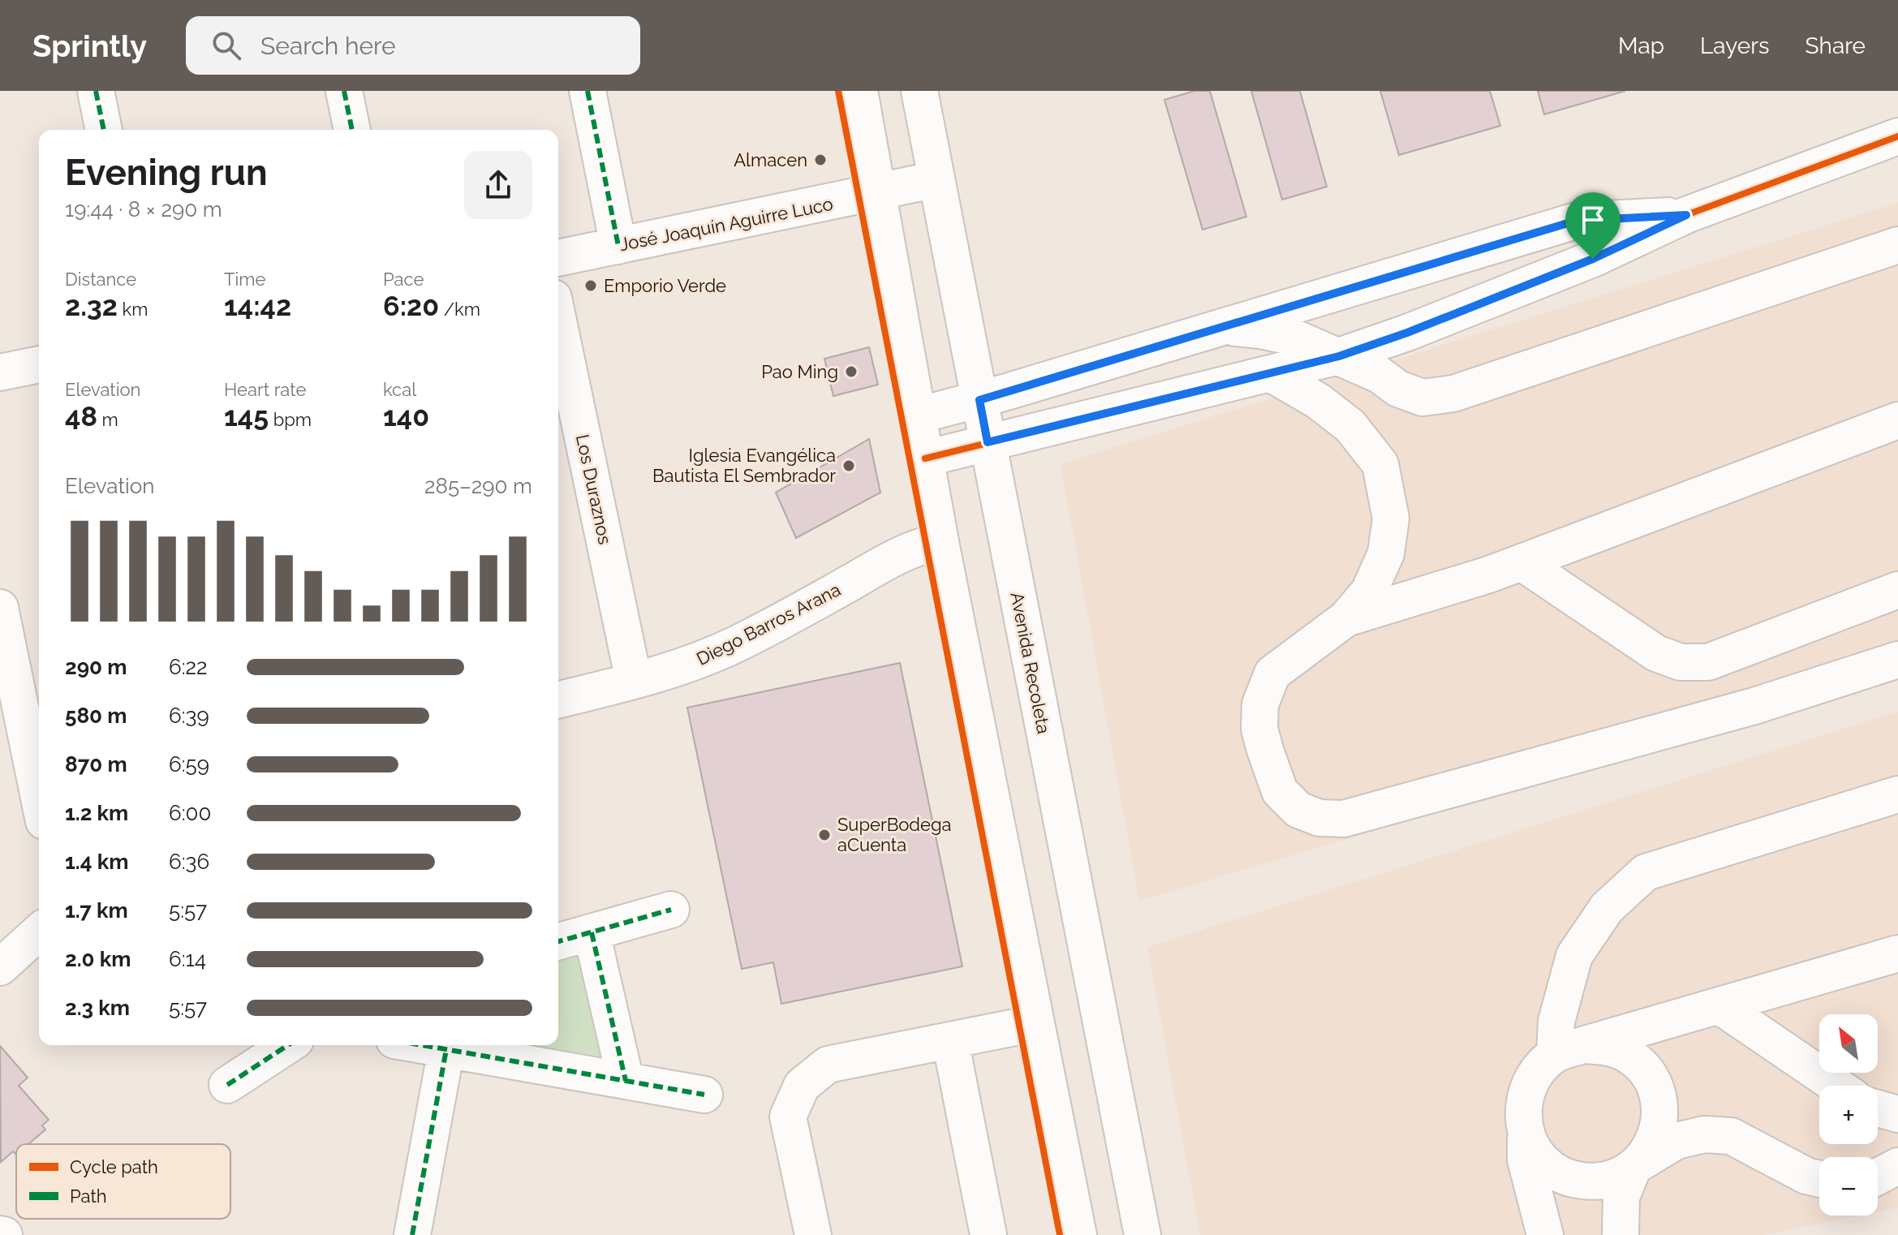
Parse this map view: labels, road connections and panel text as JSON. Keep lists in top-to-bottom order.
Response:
{
  "streets": {
    "street": [
      "José Joaquín Aguirre Luco",
      "Los Duraznos",
      "Diego Barros Arana",
      "Avenida Recoleta"
    ]
  },
  "crossings": [
    ["José Joaquín Aguirre Luco", "Avenida Recoleta"],
    ["Los Duraznos", "Diego Barros Arana"]
  ],
  "places": [
    "Almacen",
    "Emporio Verde",
    "Pao Ming",
    "Iglesia Evangélica Bautista El Sembrador",
    "SuperBodega aCuenta"
  ],
  "legend": ["Cycle path", "Path"],
  "north": "top left",
  "page": {
    "header": "Sprintly",
    "search": "Search here",
    "nav": ["Map", "Layers", "Share"],
    "heading": ["Evening run", "19:44 · 8 × 290 m"],
    "stats": [
      ["Distance", "2.32 km"],
      ["Time", "14:42"],
      ["Pace", "6:20 /km"],
      ["Elevation", "48 m"],
      ["Heart rate", "145 bpm"],
      ["kcal", "140"]
    ],
    "chart": ["Elevation", "285–290 m"],
    "list": [
      {
        "name": "290 m",
        "note": "6:22"
      },
      {
        "name": "580 m",
        "note": "6:39"
      },
      {
        "name": "870 m",
        "note": "6:59"
      },
      {
        "name": "1.2 km",
        "note": "6:00"
      },
      {
        "name": "1.4 km",
        "note": "6:36"
      },
      {
        "name": "1.7 km",
        "note": "5:57"
      },
      {
        "name": "2.0 km",
        "note": "6:14"
      },
      {
        "name": "2.3 km",
        "note": "5:57"
      }
    ],
    "map_buttons": ["+", "−"]
  }
}
